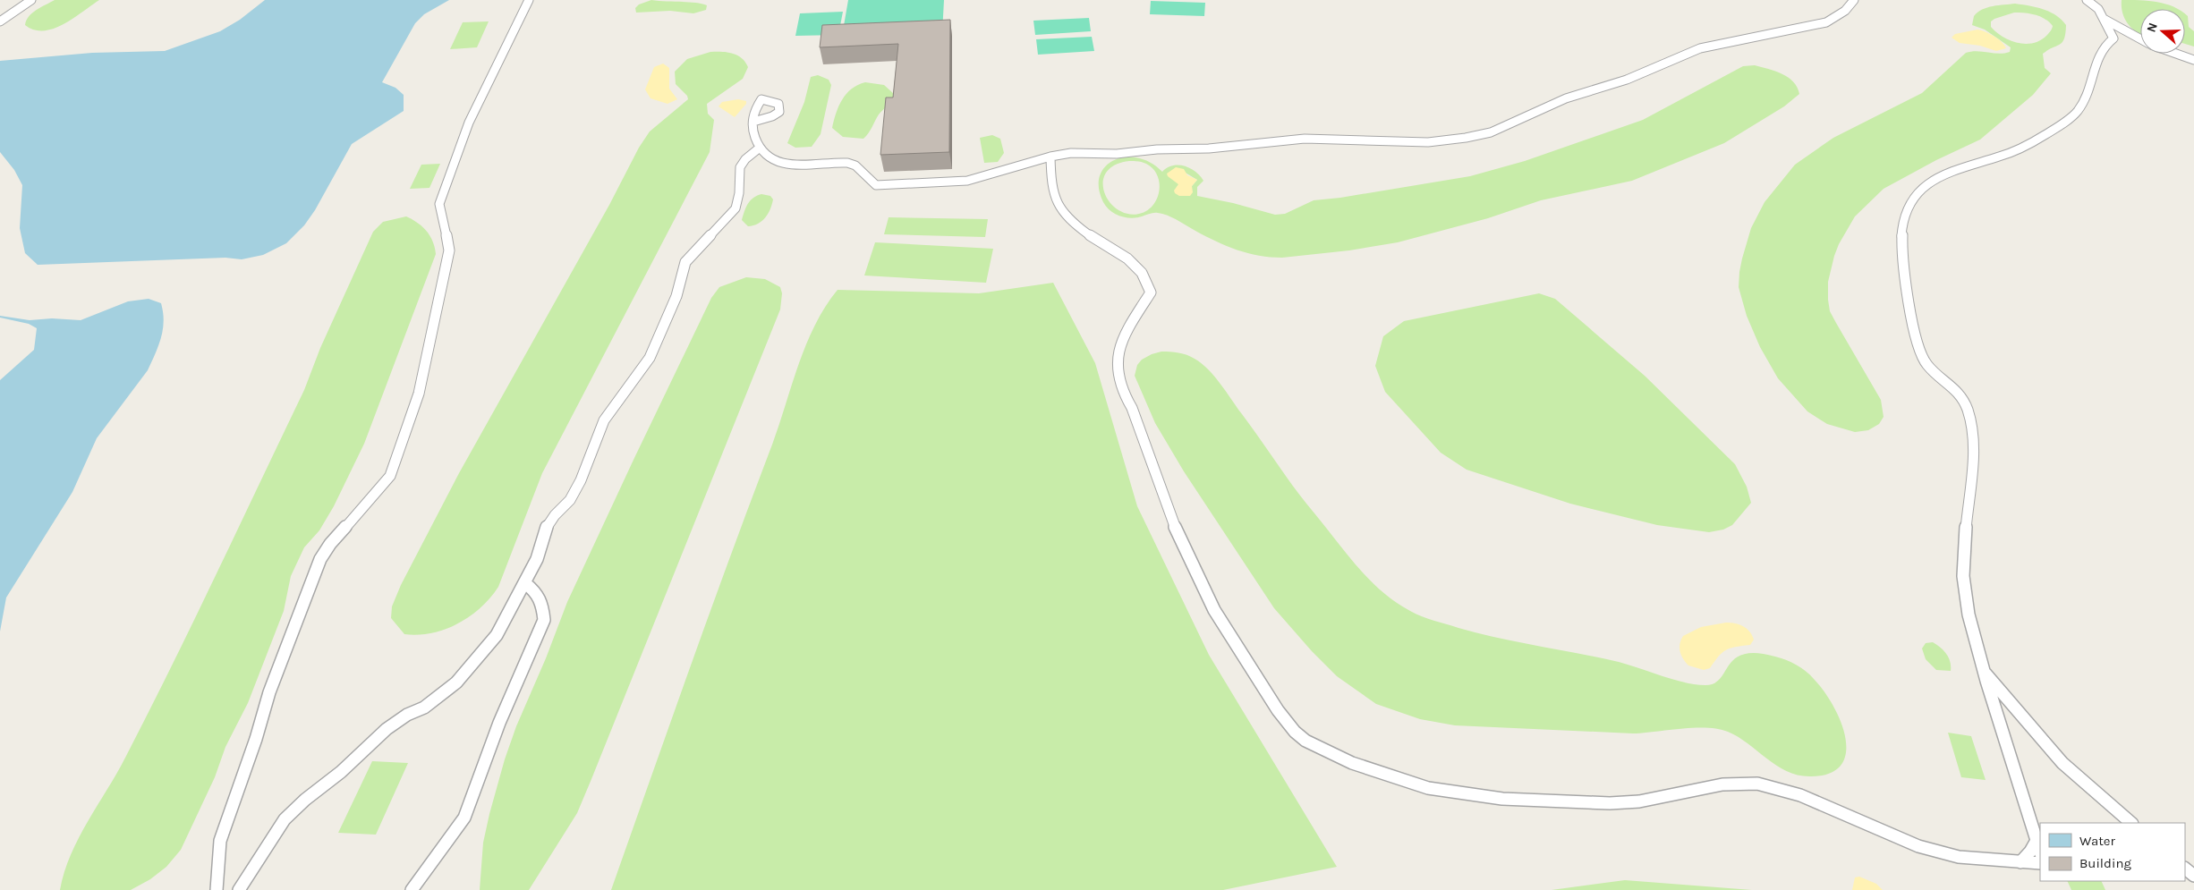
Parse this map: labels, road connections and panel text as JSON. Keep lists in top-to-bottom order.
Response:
{
  "legend": ["Water", "Building"],
  "north": "left"
}
